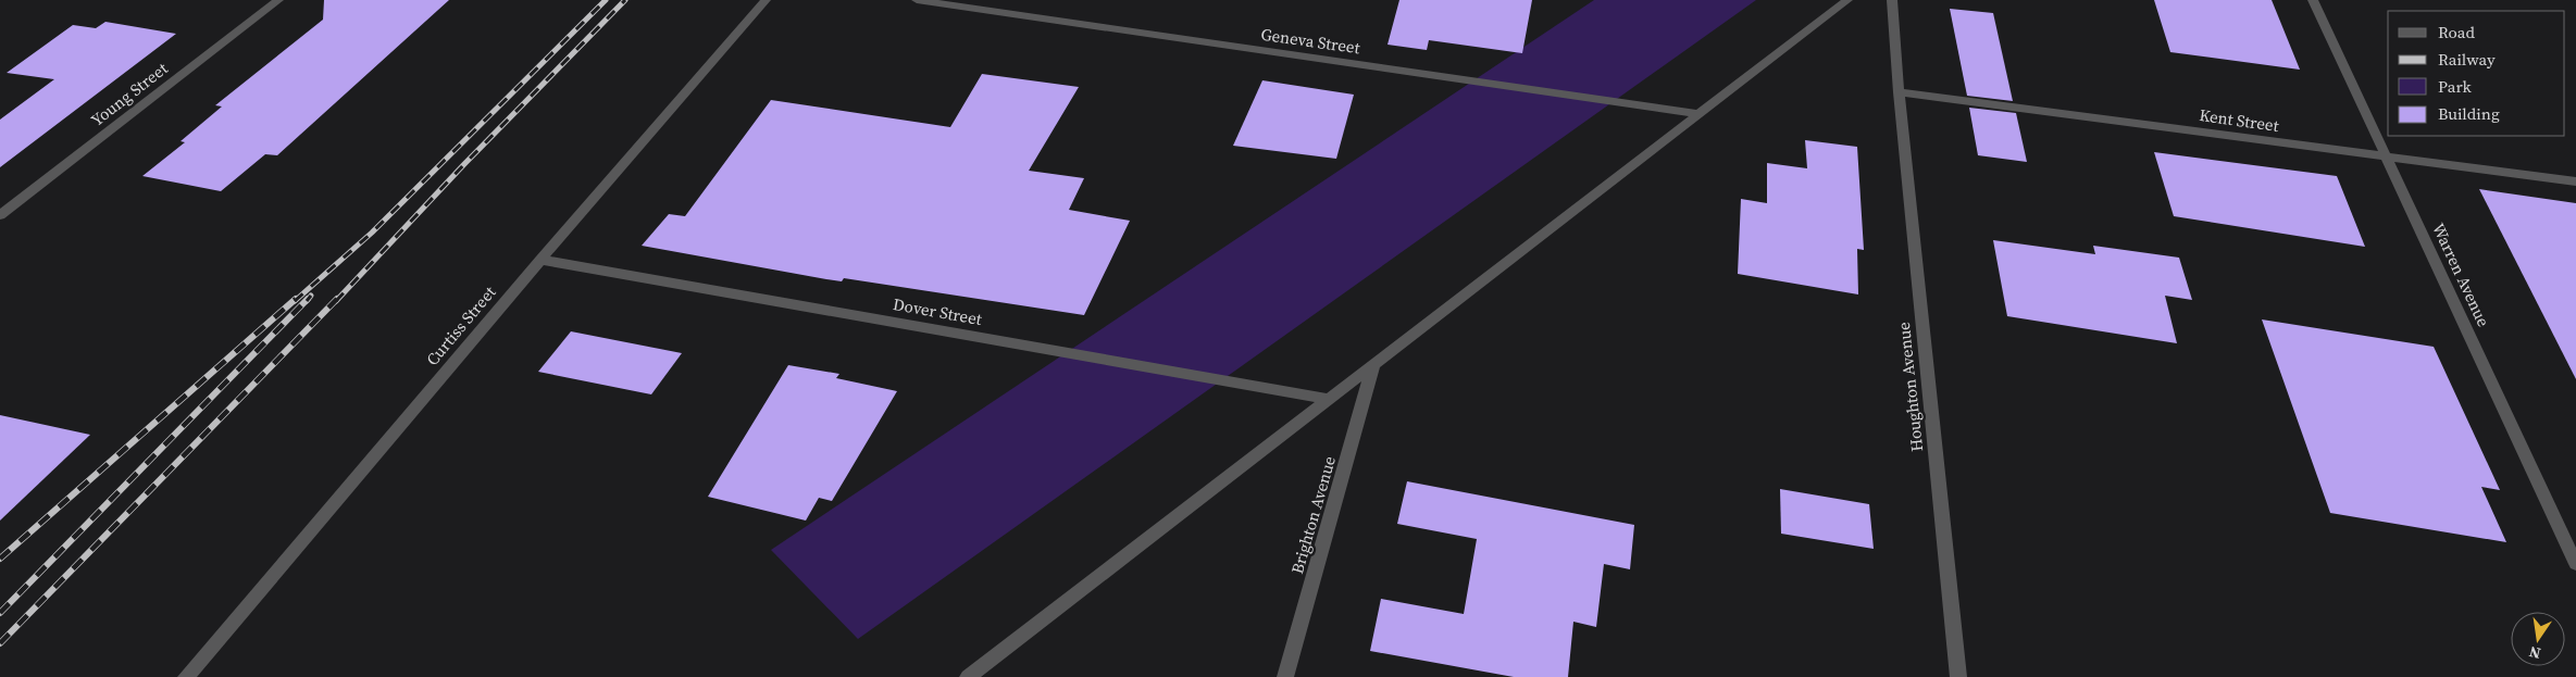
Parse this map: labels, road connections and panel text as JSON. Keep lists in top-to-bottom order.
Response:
{
  "streets": {
    "street": [
      "Geneva Street",
      "Young Street",
      "Kent Street",
      "Warren Avenue",
      "Dover Street",
      "Curtiss Street",
      "Houghton Avenue",
      "Brighton Avenue"
    ]
  },
  "crossings": [
    ["Kent Street", "Warren Avenue"],
    ["Kent Street", "Houghton Avenue"],
    ["Dover Street", "Curtiss Street"]
  ],
  "legend": [
    "Road",
    "Railway",
    "Park",
    "Building"
  ],
  "north": "bottom"
}
